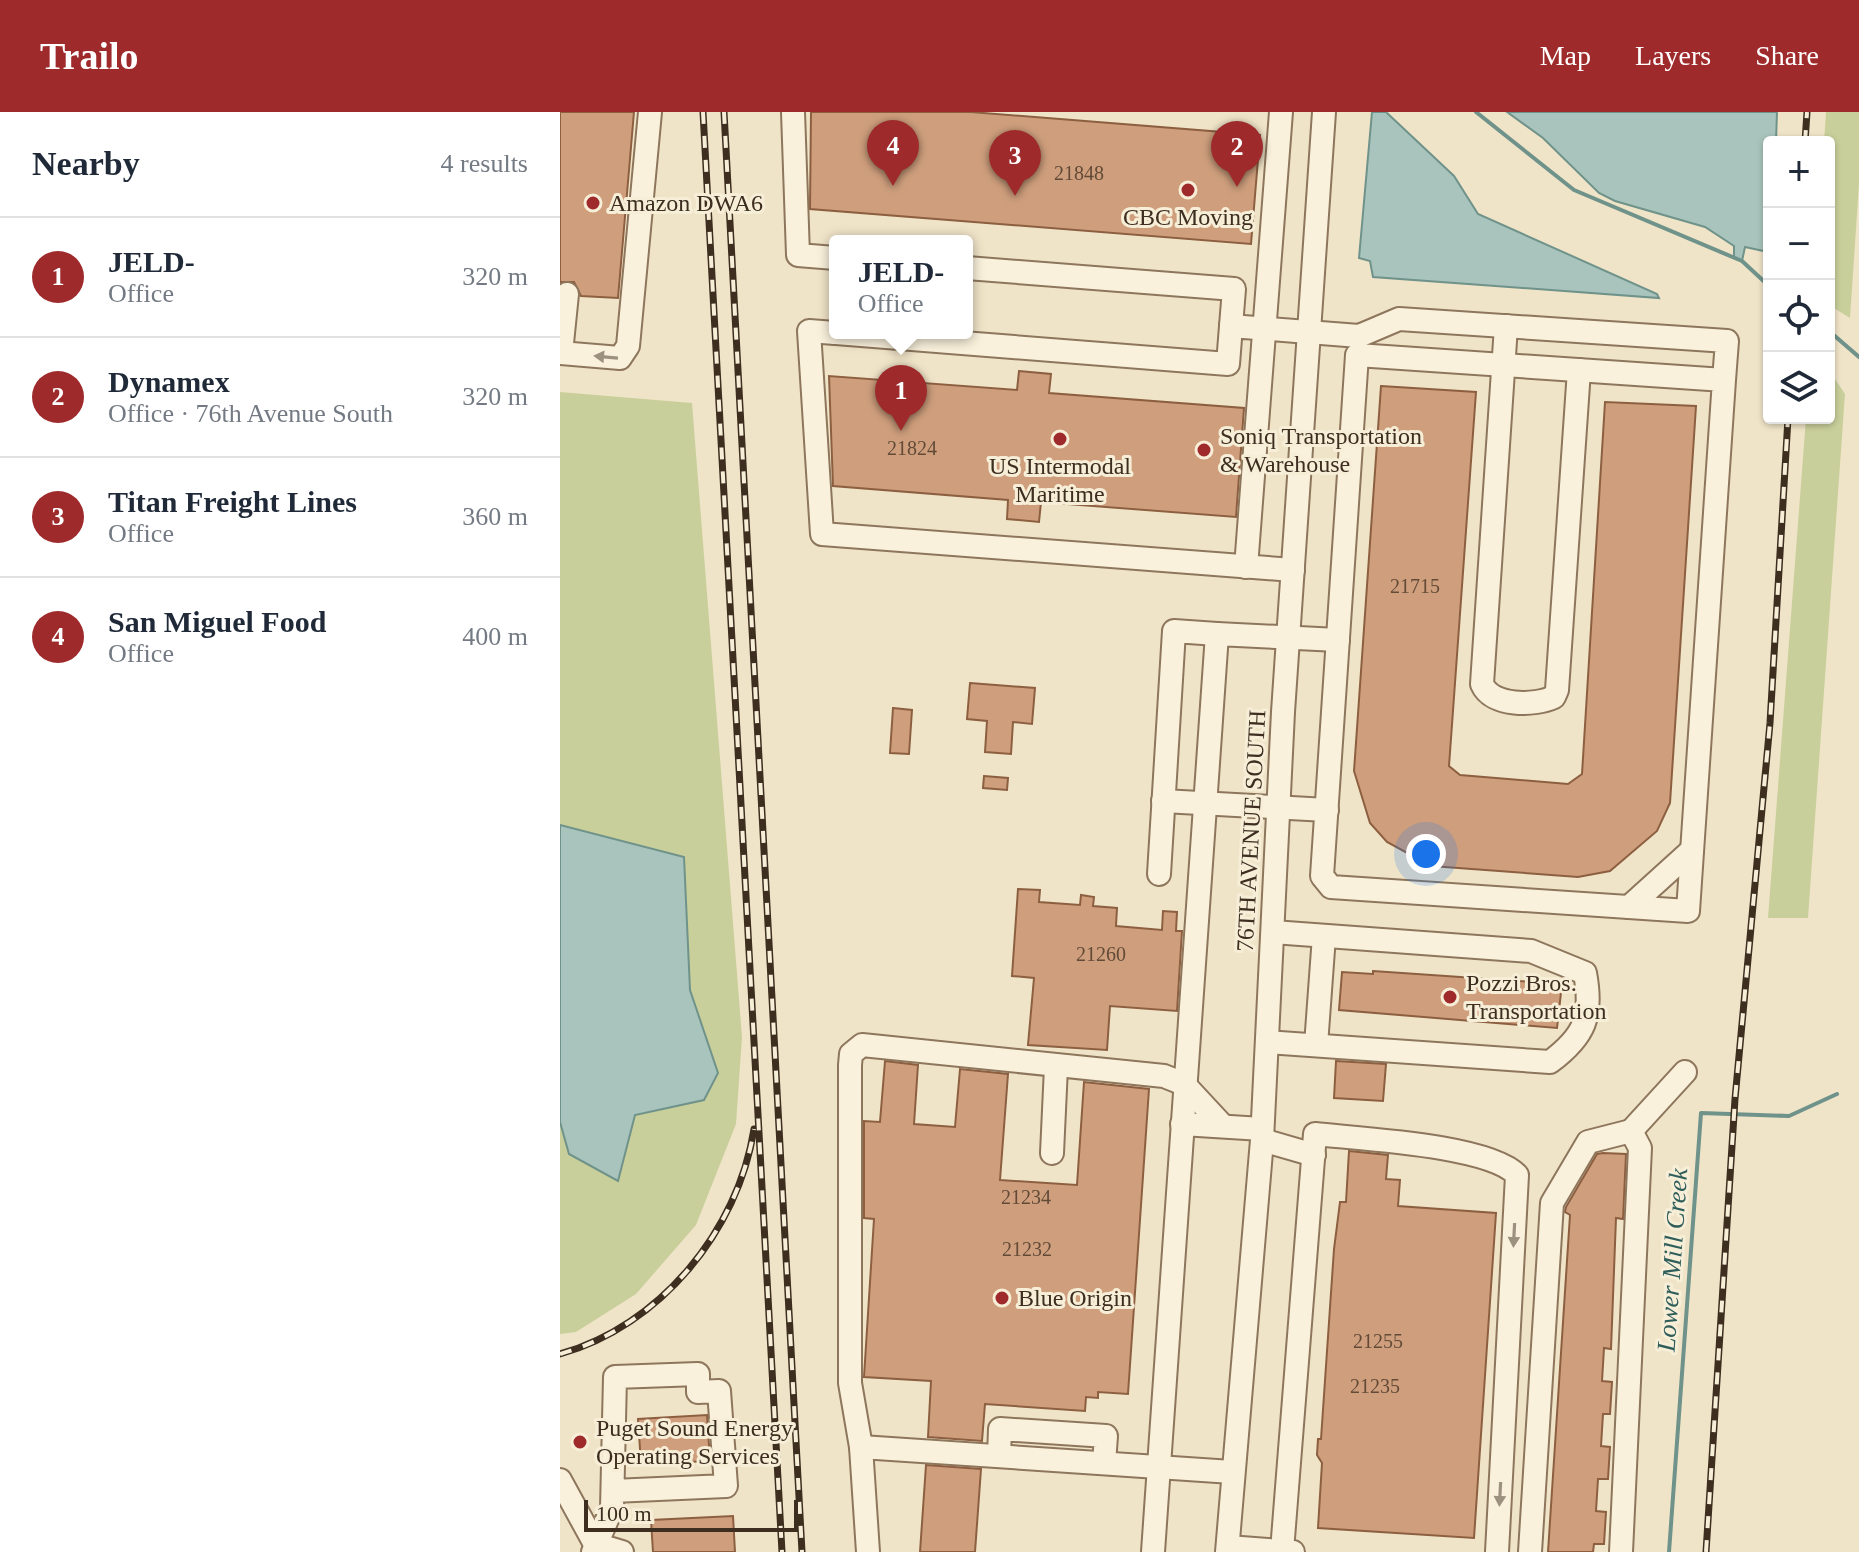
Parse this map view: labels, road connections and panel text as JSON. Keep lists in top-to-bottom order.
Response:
{
  "streets": {
    "street": ["76TH AVENUE SOUTH"]
  },
  "water": ["Lower Mill Creek"],
  "places": [
    "CBC Moving",
    "Amazon DWA6",
    "US Intermodal Maritime",
    "Soniq Transportation & Warehouse",
    "Pozzi Bros. Transportation",
    "Blue Origin",
    "Puget Sound Energy Operating Services"
  ],
  "house_numbers": [
    "21848",
    "21824",
    "21715",
    "21260",
    "21234",
    "21232",
    "21255",
    "21235"
  ],
  "scale_bar": "100 m",
  "page": {
    "header": "Trailo",
    "nav": ["Map", "Layers", "Share"],
    "heading": ["Nearby", "4 results"],
    "pins": [
      "4",
      "2",
      "3",
      "1"
    ],
    "map_buttons": ["+", "−"],
    "list": [
      {
        "mark": "1",
        "name": "JELD-",
        "note": "Office",
        "value": "320 m"
      },
      {
        "mark": "2",
        "name": "Dynamex",
        "note": "Office · 76th Avenue South",
        "value": "320 m"
      },
      {
        "mark": "3",
        "name": "Titan Freight Lines",
        "note": "Office",
        "value": "360 m"
      },
      {
        "mark": "4",
        "name": "San Miguel Food",
        "note": "Office",
        "value": "400 m"
      }
    ],
    "popup": ["JELD-", "Office"],
    "scale": "100 m"
  }
}
